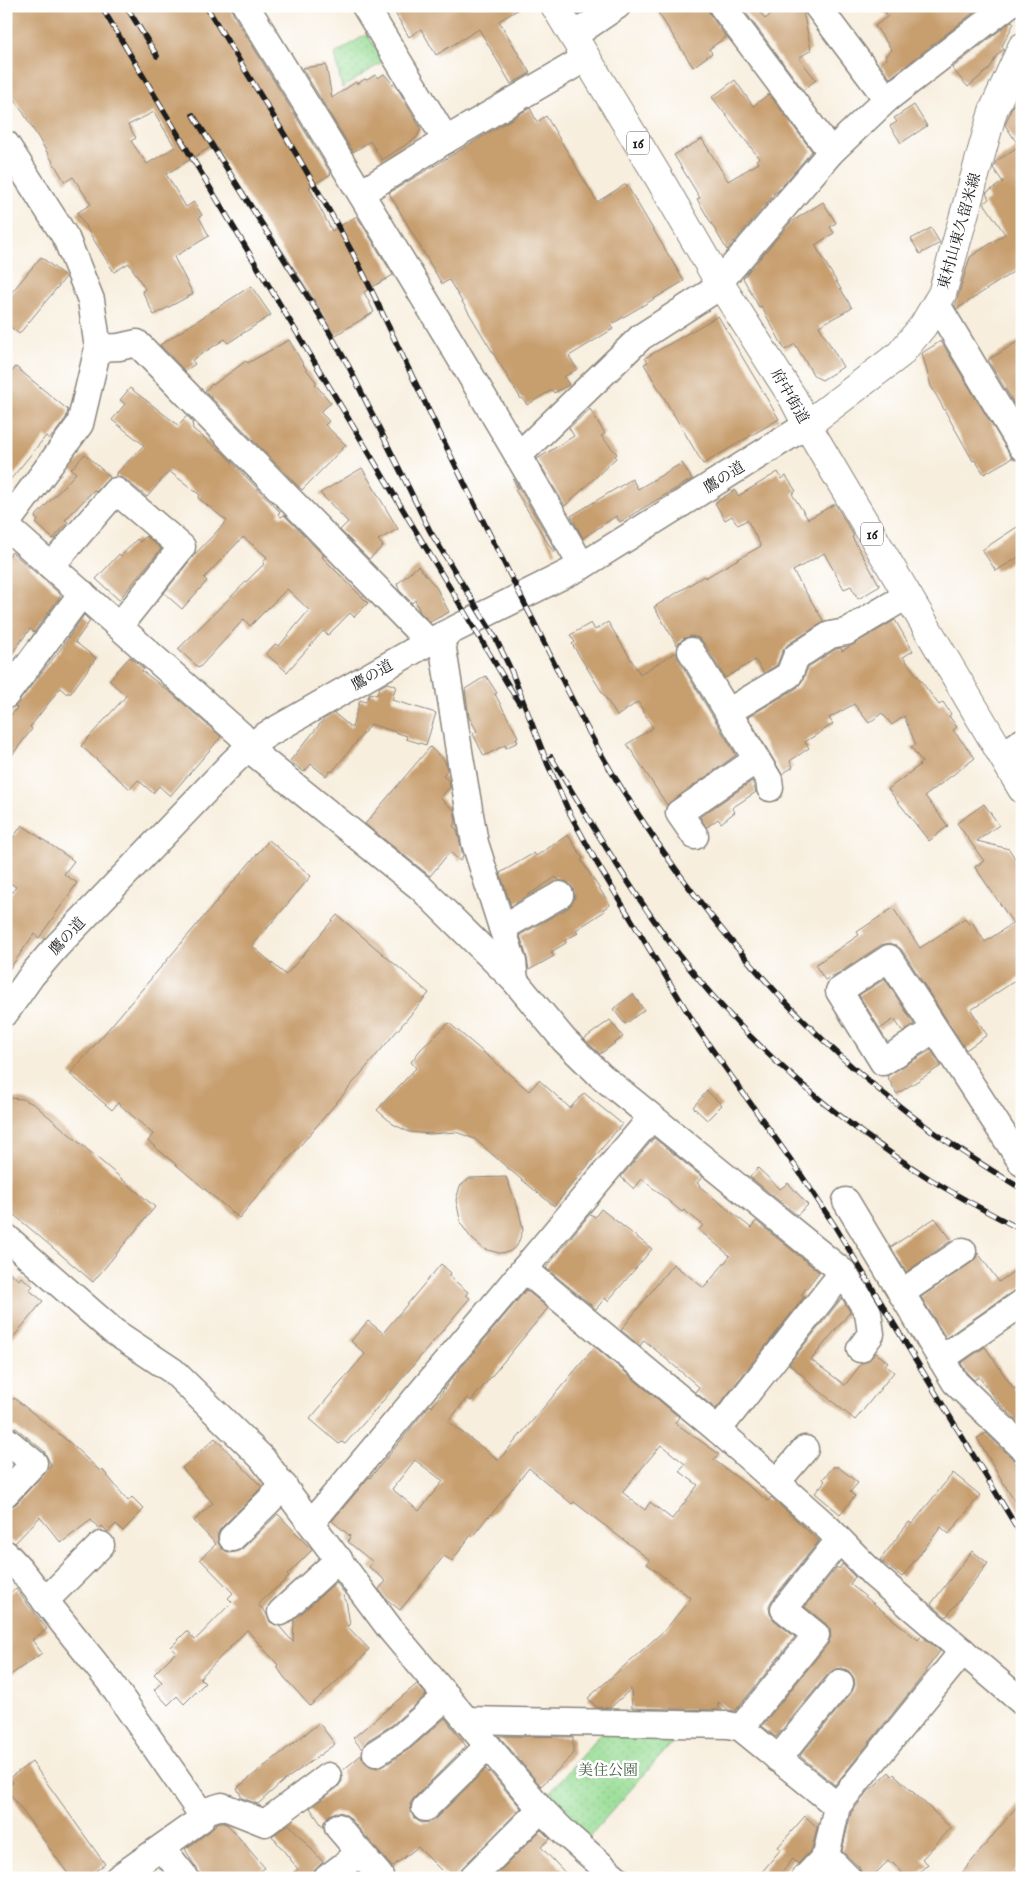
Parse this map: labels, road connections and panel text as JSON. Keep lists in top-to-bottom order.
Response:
{
  "streets": {
    "main road": ["16", "東村山東久留米線", "府中街道"],
    "street": ["鷹の道"]
  },
  "crossings": [
    ["東村山東久留米線", "府中街道"],
    ["東村山東久留米線", "鷹の道"],
    ["府中街道", "鷹の道"]
  ],
  "parks": ["美住公園"]
}
